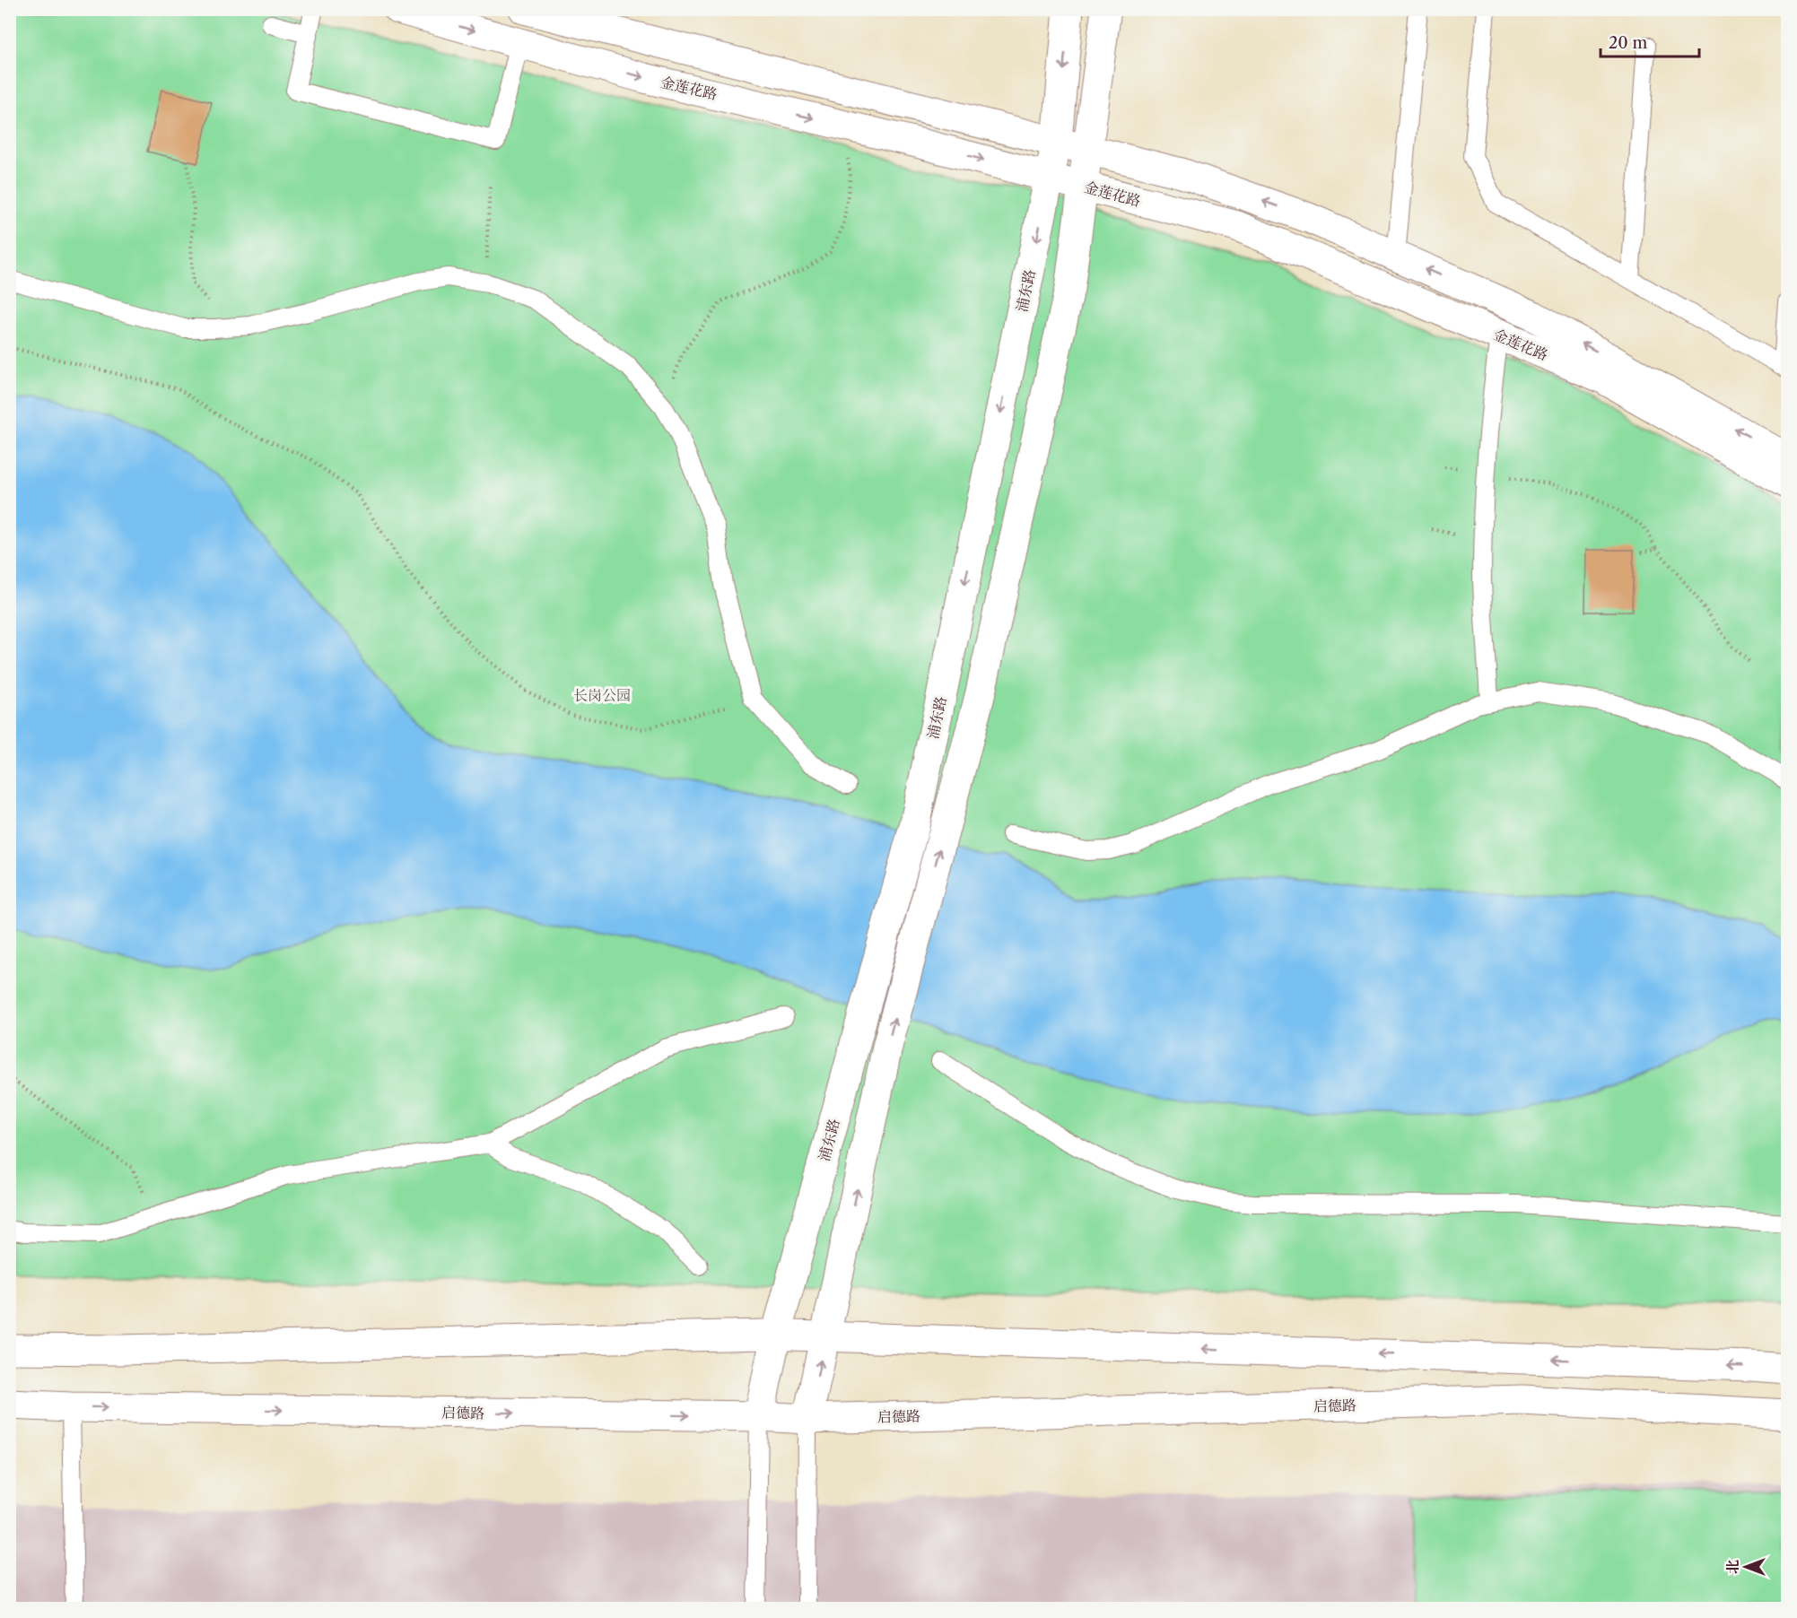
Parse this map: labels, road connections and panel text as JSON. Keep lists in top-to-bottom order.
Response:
{
  "streets": {
    "street": ["金莲花路", "浦东路", "启德路"]
  },
  "crossings": [
    ["金莲花路", "浦东路"],
    ["浦东路", "启德路"]
  ],
  "parks": ["长岗公园"],
  "scale_bar": "20 m",
  "north": "left"
}
